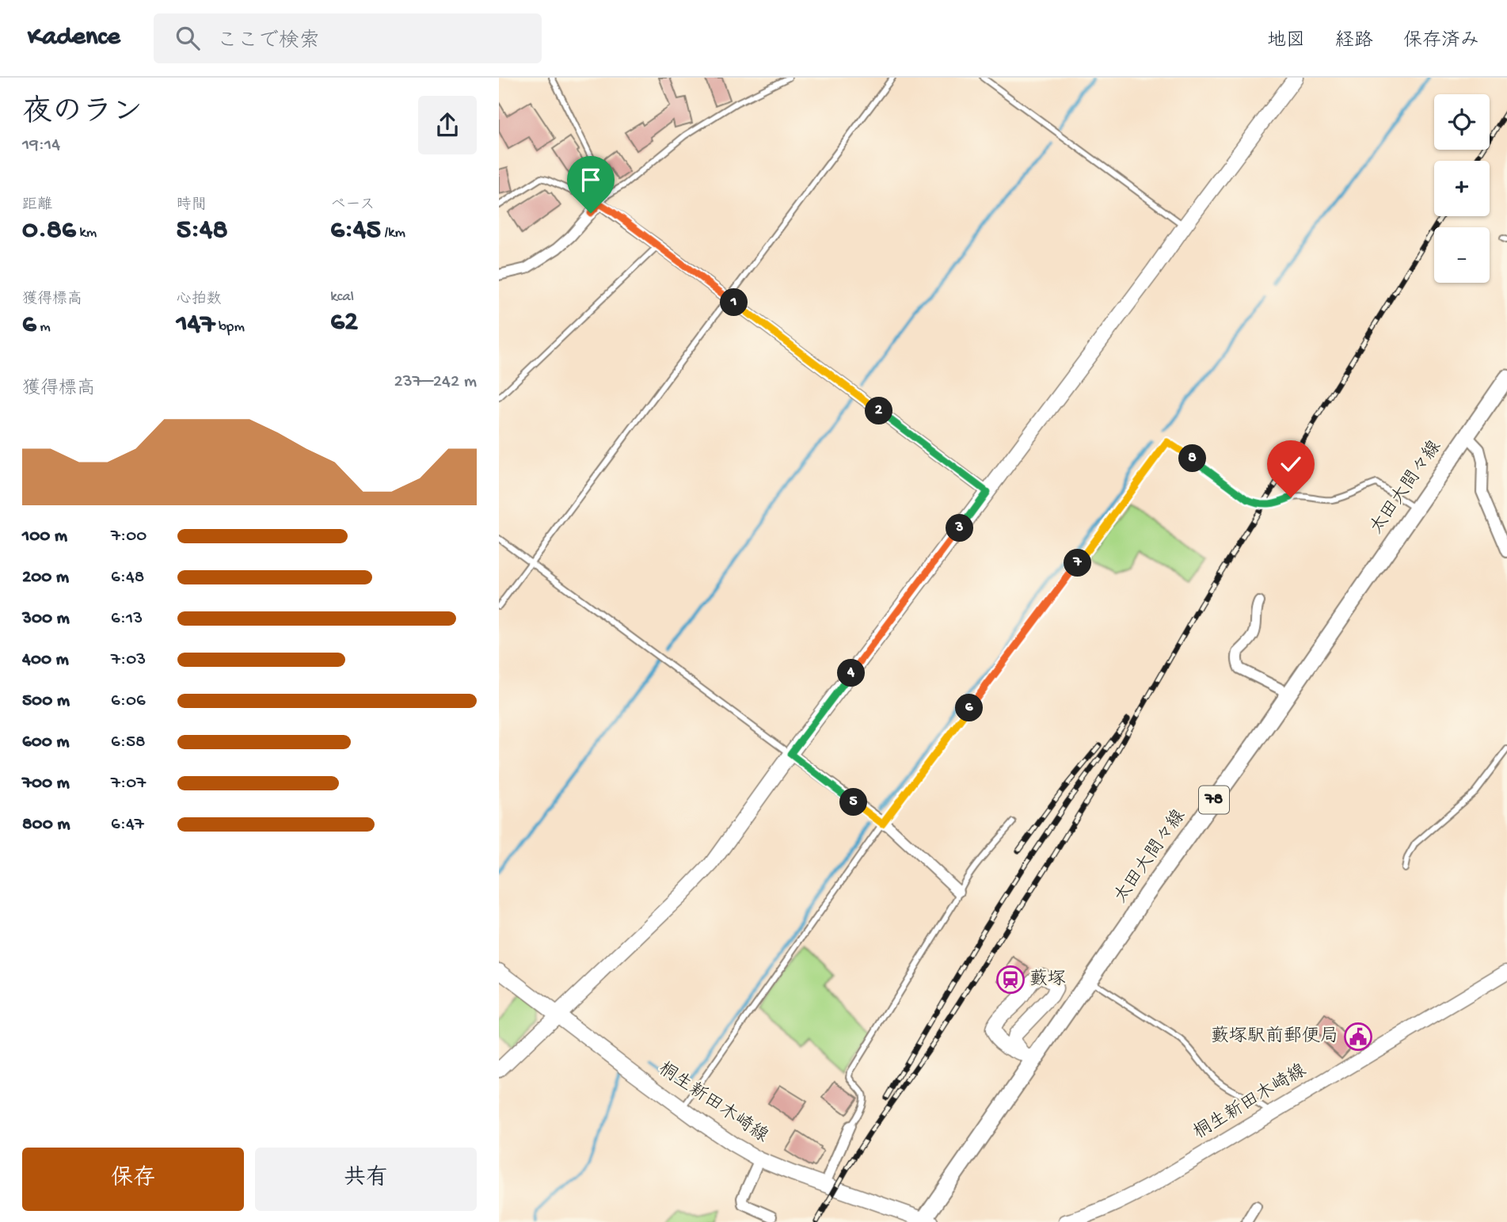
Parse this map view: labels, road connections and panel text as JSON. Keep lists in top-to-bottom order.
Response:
{
  "streets": {
    "main road": ["太田大間々線", "78"],
    "street": ["桐生新田木崎線"]
  },
  "crossings": [
    ["太田大間々線", "桐生新田木崎線"]
  ],
  "places": {
    "station": ["藪塚"],
    "public building": ["藪塚駅前郵便局"]
  },
  "page": {
    "header": "Kadence",
    "search": "ここで検索",
    "nav": ["地図", "経路", "保存済み"],
    "heading": ["夜のラン", "19:14"],
    "map_buttons": ["+", "−"],
    "stats": [
      ["距離", "0.86 km"],
      ["時間", "5:48"],
      ["ペース", "6:45 /km"],
      ["獲得標高", "6 m"],
      ["心拍数", "147 bpm"],
      ["kcal", "62"]
    ],
    "pins": [
      "1",
      "2",
      "8",
      "3",
      "7",
      "4",
      "6",
      "5"
    ],
    "chart": ["獲得標高", "237–242 m"],
    "list": [
      {
        "name": "100 m",
        "note": "7:00"
      },
      {
        "name": "200 m",
        "note": "6:48"
      },
      {
        "name": "300 m",
        "note": "6:13"
      },
      {
        "name": "400 m",
        "note": "7:03"
      },
      {
        "name": "500 m",
        "note": "6:06"
      },
      {
        "name": "600 m",
        "note": "6:58"
      },
      {
        "name": "700 m",
        "note": "7:07"
      },
      {
        "name": "800 m",
        "note": "6:47"
      }
    ],
    "buttons": ["保存", "共有"]
  }
}
